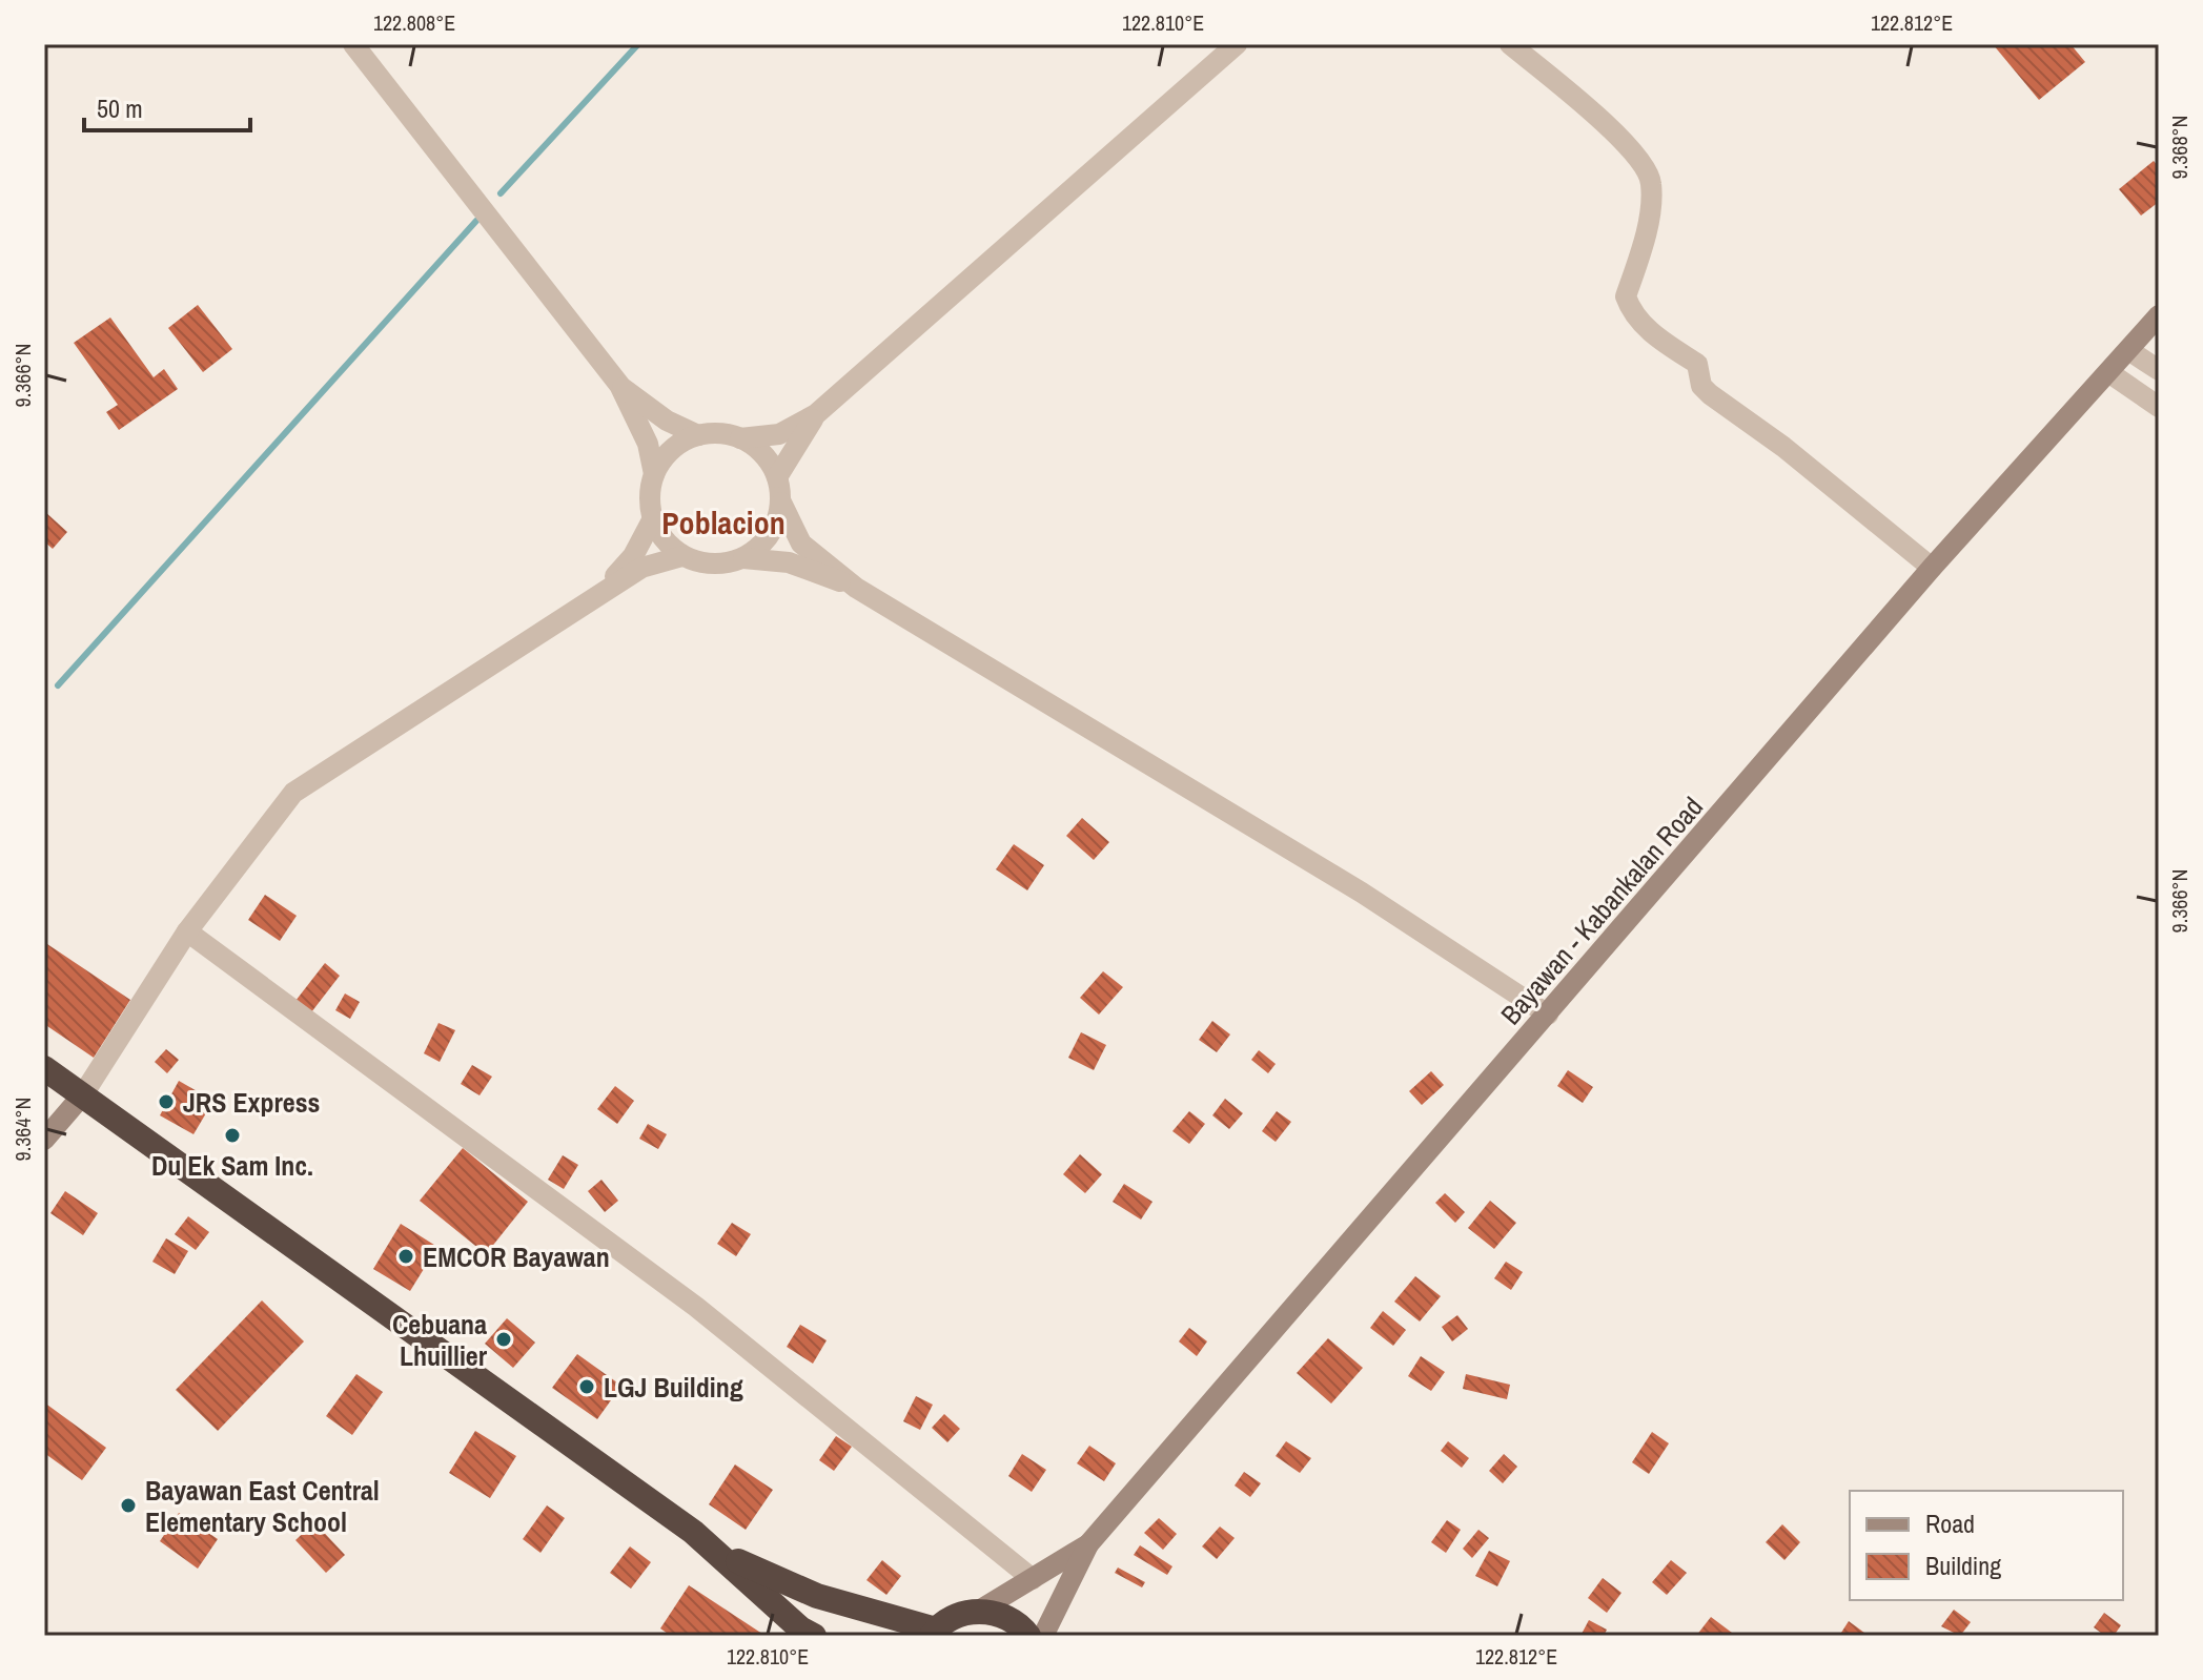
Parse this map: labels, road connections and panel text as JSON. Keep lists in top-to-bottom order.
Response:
{
  "streets": {
    "main road": ["Bayawan - Kabankalan Road"]
  },
  "districts": ["Poblacion"],
  "places": [
    "JRS Express",
    "Du Ek Sam Inc.",
    "EMCOR Bayawan",
    "Cebuana Lhuillier",
    "LGJ Building",
    "Bayawan East Central Elementary School"
  ],
  "legend": ["Road", "Building"],
  "scale_bar": "50 m",
  "coordinates": [
    "122.808°E",
    "122.810°E",
    "122.812°E",
    "9.368°N",
    "9.366°N",
    "9.364°N"
  ]
}
